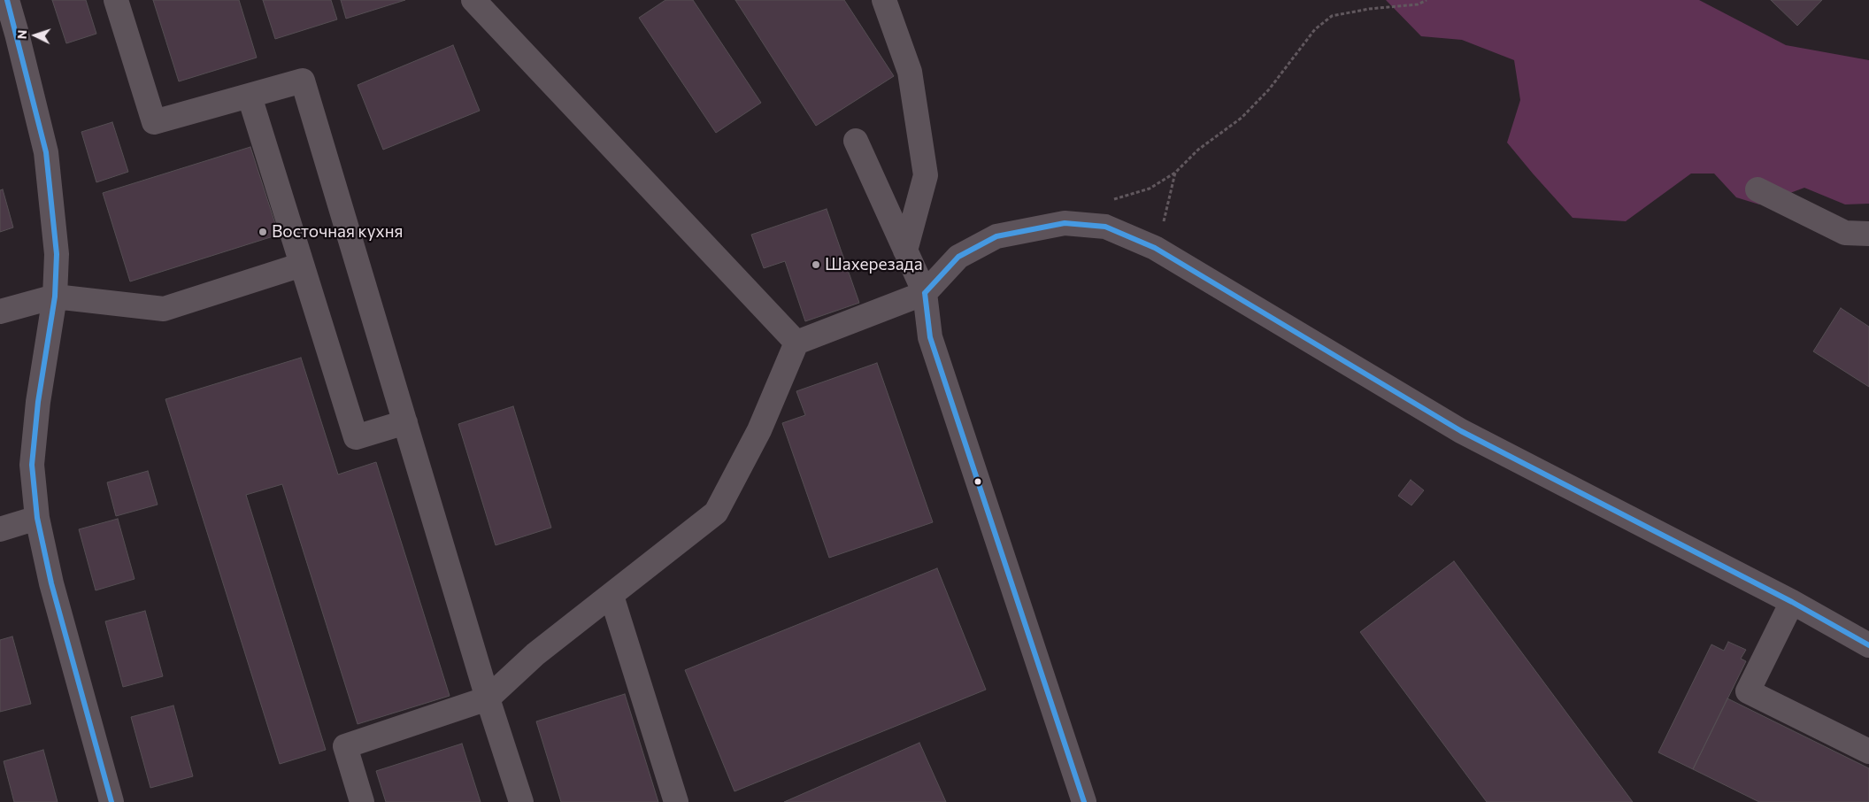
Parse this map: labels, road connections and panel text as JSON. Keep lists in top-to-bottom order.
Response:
{
  "places": ["Восточная кухня", "Шахерезада"],
  "north": "left"
}
